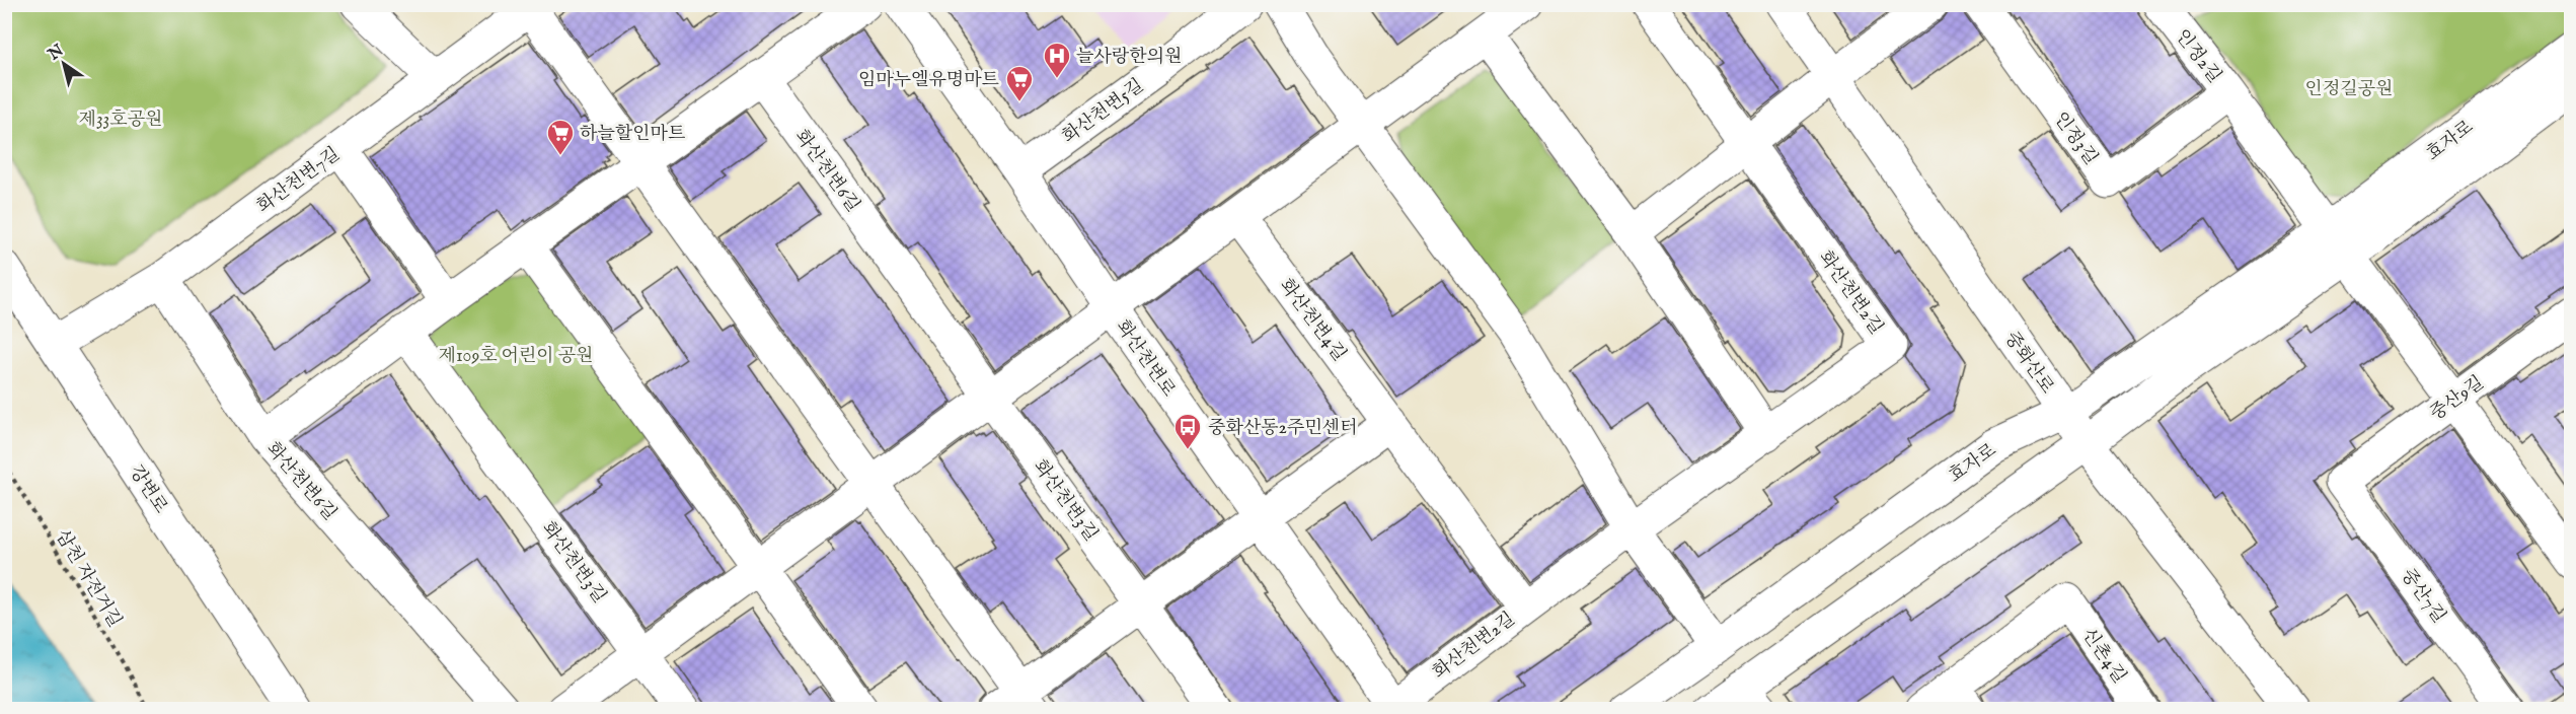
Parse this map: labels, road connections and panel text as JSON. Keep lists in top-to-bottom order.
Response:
{
  "streets": {
    "street": [
      "인정2길",
      "화산천변5길",
      "인정3길",
      "효자로",
      "화산천변6길",
      "화산천변7길",
      "화산천변2길",
      "화산천변4길",
      "화산천변로",
      "중화산로",
      "중산9길",
      "강변로",
      "화산천변3길",
      "중산7길",
      "신촌4길"
    ],
    "path": ["삼천 자전거길"]
  },
  "crossings": [
    ["인정2길", "인정3길"],
    ["화산천변5길", "화산천변로"],
    ["효자로", "중화산로"],
    ["화산천변6길", "화산천변3길"],
    ["화산천변7길", "강변로"],
    ["화산천변2길", "화산천변4길"],
    ["화산천변2길", "화산천변로"],
    ["중산9길", "중산7길"]
  ],
  "parks": ["인정길공원", "제33호공원", "제109호 어린이 공원"],
  "places": {
    "hospital": ["늘사랑한의원"],
    "supermarket": ["임마누엘유명마트", "하늘할인마트"],
    "bus stop": ["중화산동2주민센터"]
  },
  "north": "top left"
}
